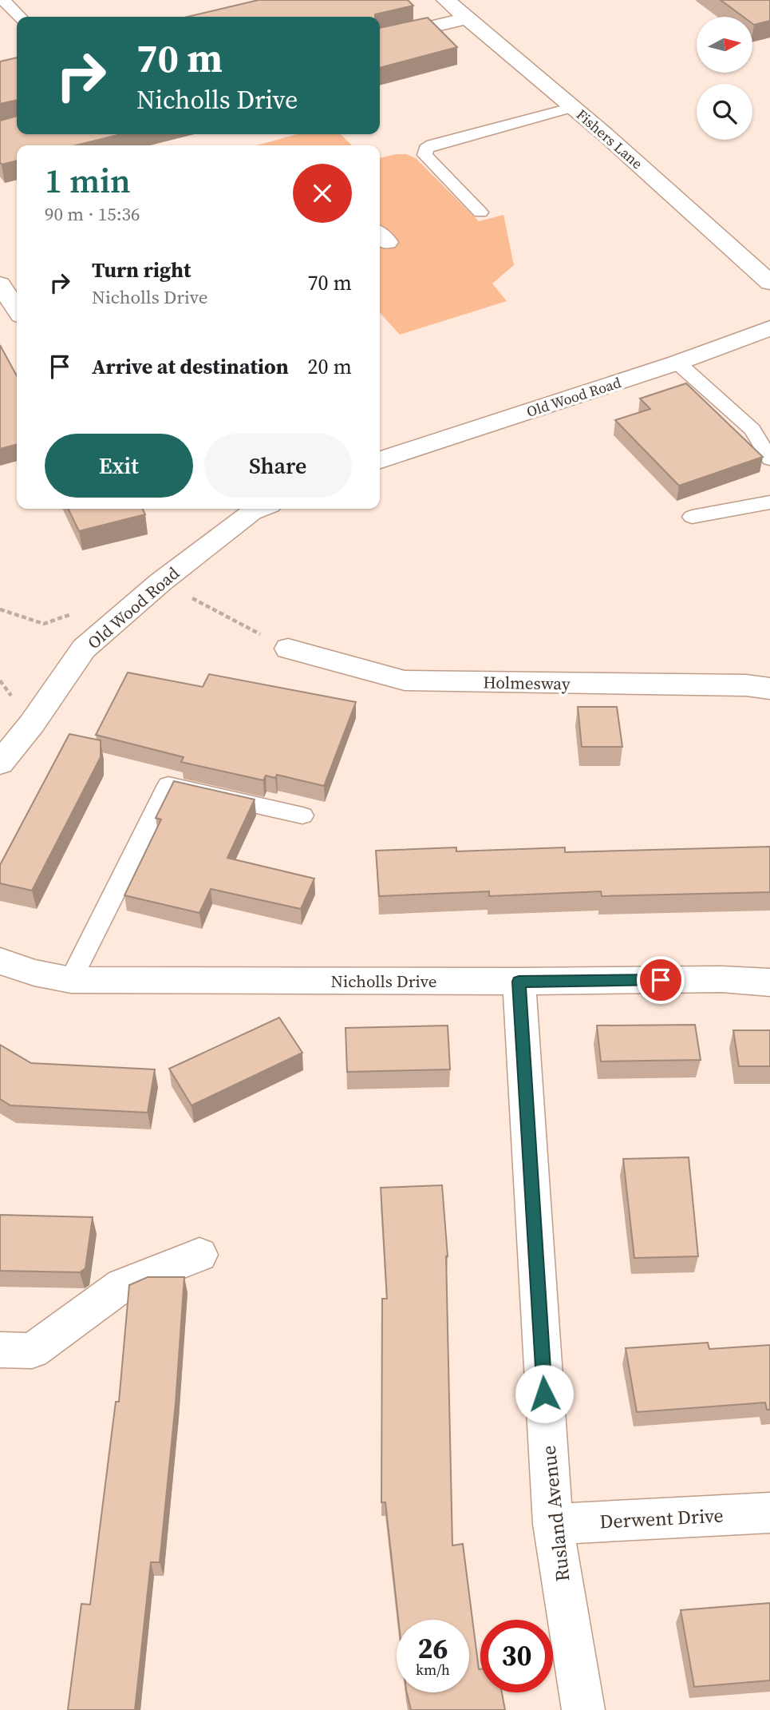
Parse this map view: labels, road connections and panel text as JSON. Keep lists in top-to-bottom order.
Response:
{
  "streets": {
    "street": [
      "Fishers Lane",
      "Old Wood Road",
      "Holmesway",
      "Nicholls Drive",
      "Rusland Avenue",
      "Derwent Drive"
    ]
  },
  "crossings": [
    ["Nicholls Drive", "Rusland Avenue"],
    ["Rusland Avenue", "Derwent Drive"]
  ],
  "north": "right",
  "page": {
    "turn": ["70 m", "Nicholls Drive"],
    "heading": ["1 min", "90 m · 15:36"],
    "list": [
      {
        "name": "Turn right",
        "note": "Nicholls Drive",
        "value": "70 m"
      },
      {
        "name": "Arrive at destination",
        "value": "20 m"
      }
    ],
    "buttons": ["Exit", "Share"],
    "speed": "26 km/h",
    "limit": "30"
  }
}
